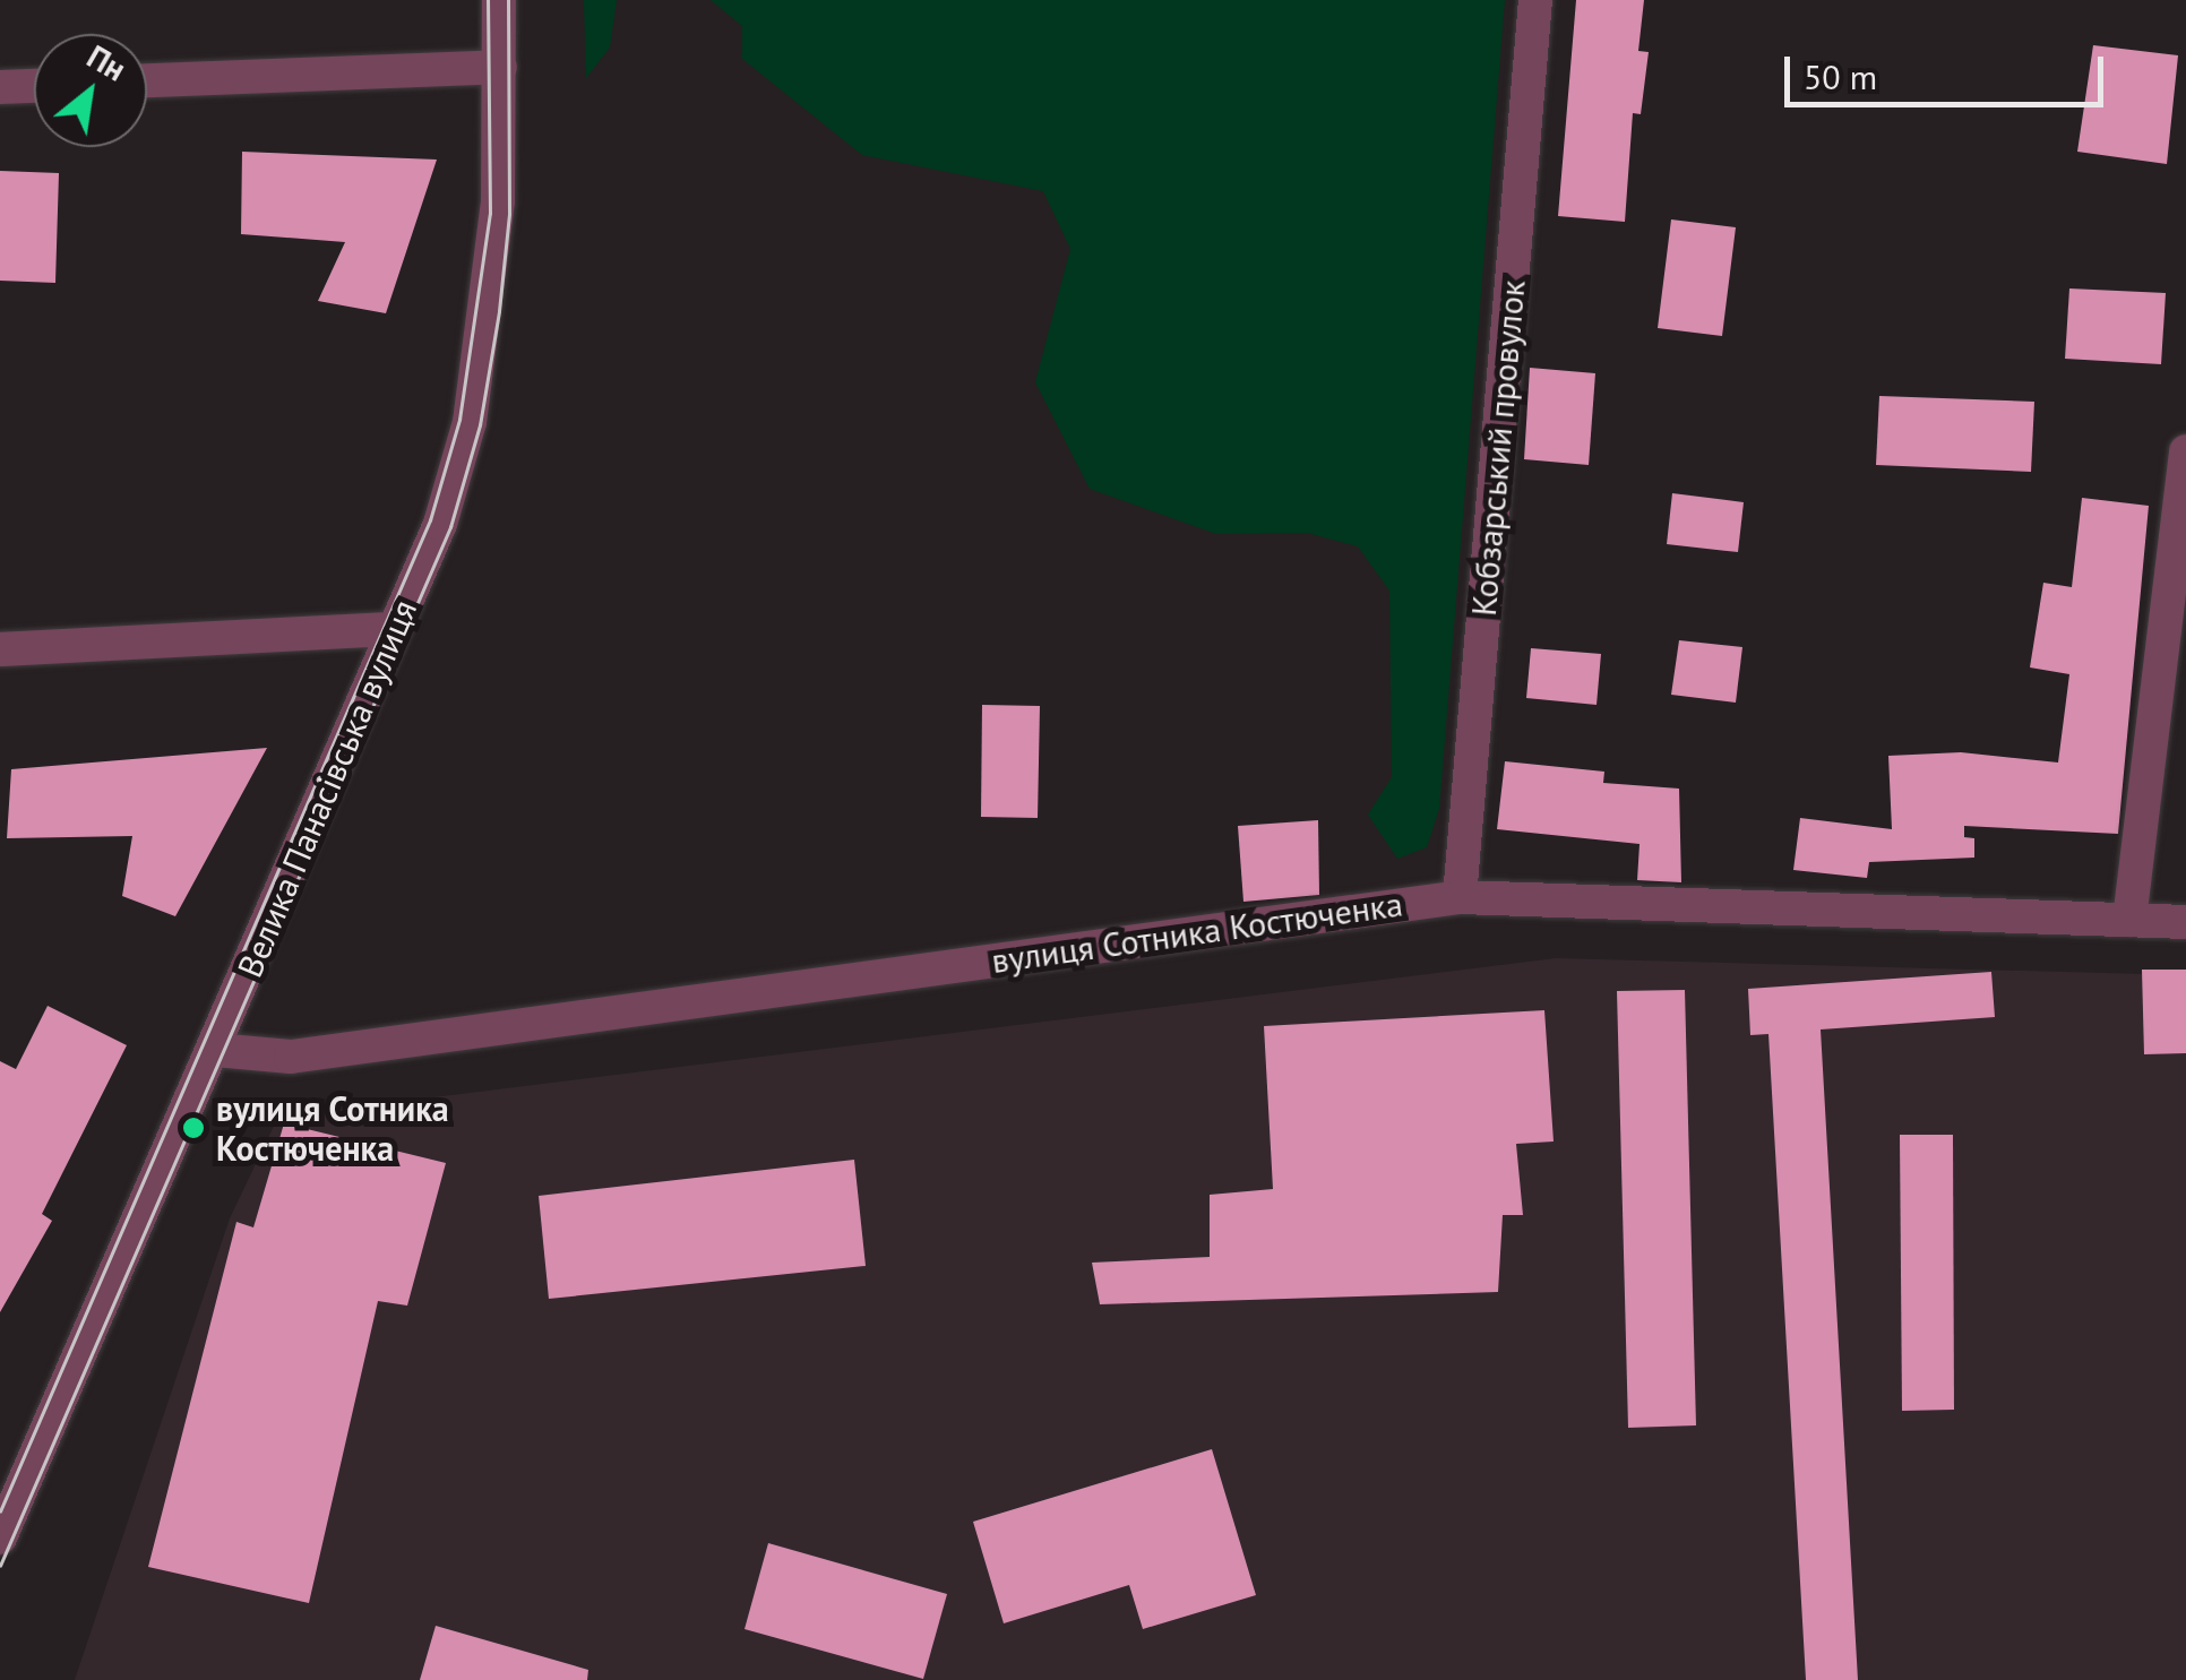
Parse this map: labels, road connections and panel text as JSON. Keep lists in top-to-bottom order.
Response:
{
  "streets": {
    "street": ["Кобзарський провулок", "Велика Панасівська вулиця", "вулиця Сотника Костюченка"]
  },
  "crossings": [
    ["Кобзарський провулок", "вулиця Сотника Костюченка"],
    ["Велика Панасівська вулиця", "вулиця Сотника Костюченка"]
  ],
  "places": ["вулиця Сотника Костюченка"],
  "scale_bar": "50 m",
  "north": "top right"
}
